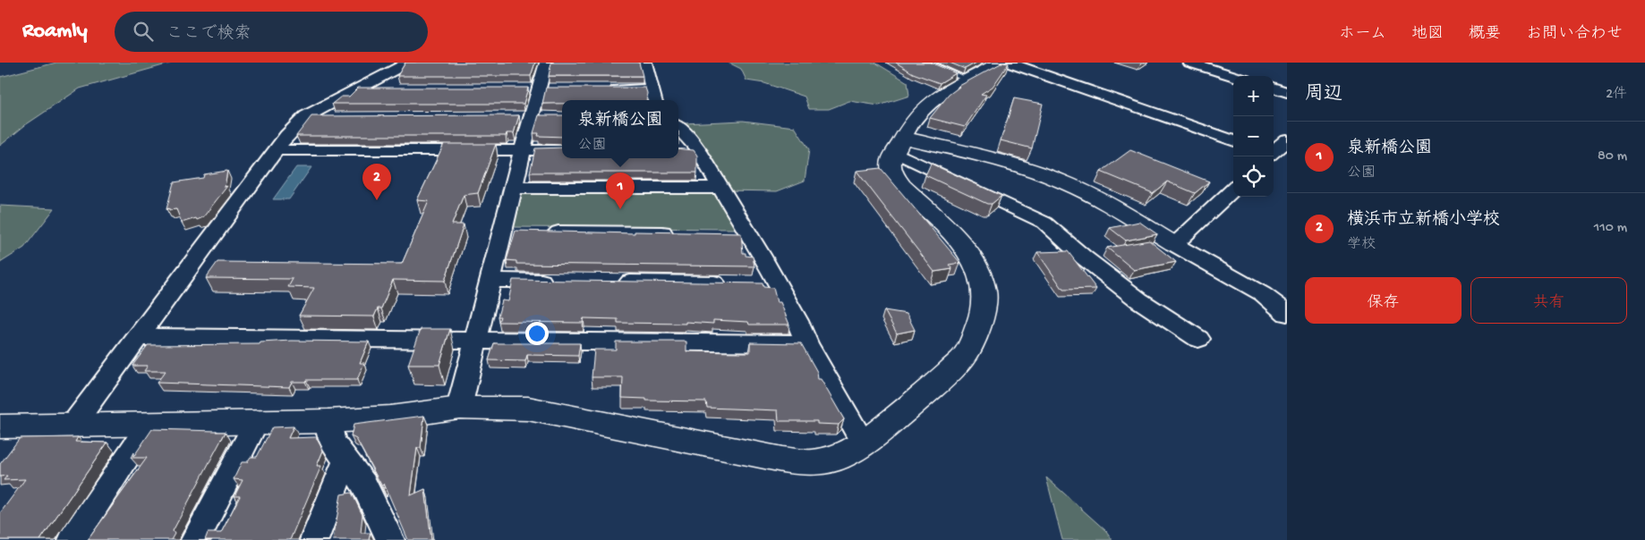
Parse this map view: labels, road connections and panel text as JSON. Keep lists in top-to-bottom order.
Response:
{
  "page": {
    "header": "Roamly",
    "search": "ここで検索",
    "nav": [
      "ホーム",
      "地図",
      "概要",
      "お問い合わせ"
    ],
    "heading": ["周辺", "2件"],
    "map_buttons": ["+", "−"],
    "popup": ["泉新橋公園", "公園"],
    "list": [
      {
        "mark": "1",
        "name": "泉新橋公園",
        "note": "公園",
        "value": "80 m"
      },
      {
        "mark": "2",
        "name": "横浜市立新橋小学校",
        "note": "学校",
        "value": "110 m"
      }
    ],
    "pins": ["2", "1"],
    "buttons": ["保存", "共有"]
  }
}
